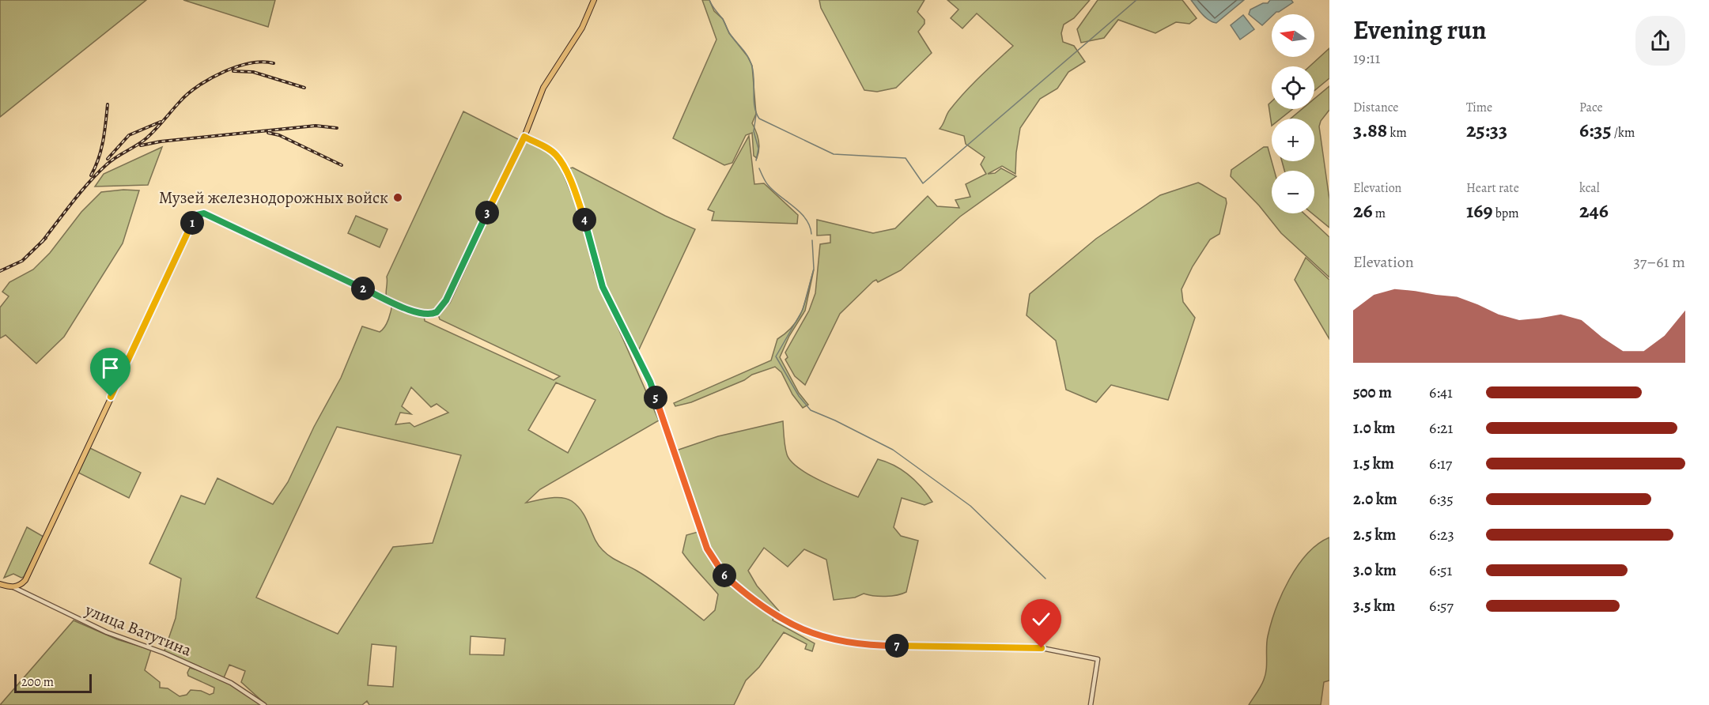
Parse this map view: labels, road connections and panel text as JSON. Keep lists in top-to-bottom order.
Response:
{
  "streets": {
    "main road": ["улица Ватутина"]
  },
  "places": ["Музей железнодорожных войск"],
  "scale_bar": "200 m",
  "north": "left",
  "page": {
    "heading": ["Evening run", "19:11"],
    "map_buttons": ["+", "−"],
    "stats": [
      ["Distance", "3.88 km"],
      ["Time", "25:33"],
      ["Pace", "6:35 /km"],
      ["Elevation", "26 m"],
      ["Heart rate", "169 bpm"],
      ["kcal", "246"]
    ],
    "pins": [
      "3",
      "4",
      "1",
      "2",
      "5",
      "6",
      "7"
    ],
    "chart": ["Elevation", "37–61 m"],
    "list": [
      {
        "name": "500 m",
        "note": "6:41"
      },
      {
        "name": "1.0 km",
        "note": "6:21"
      },
      {
        "name": "1.5 km",
        "note": "6:17"
      },
      {
        "name": "2.0 km",
        "note": "6:35"
      },
      {
        "name": "2.5 km",
        "note": "6:23"
      },
      {
        "name": "3.0 km",
        "note": "6:51"
      },
      {
        "name": "3.5 km",
        "note": "6:57"
      }
    ],
    "scale": "200 m"
  }
}
